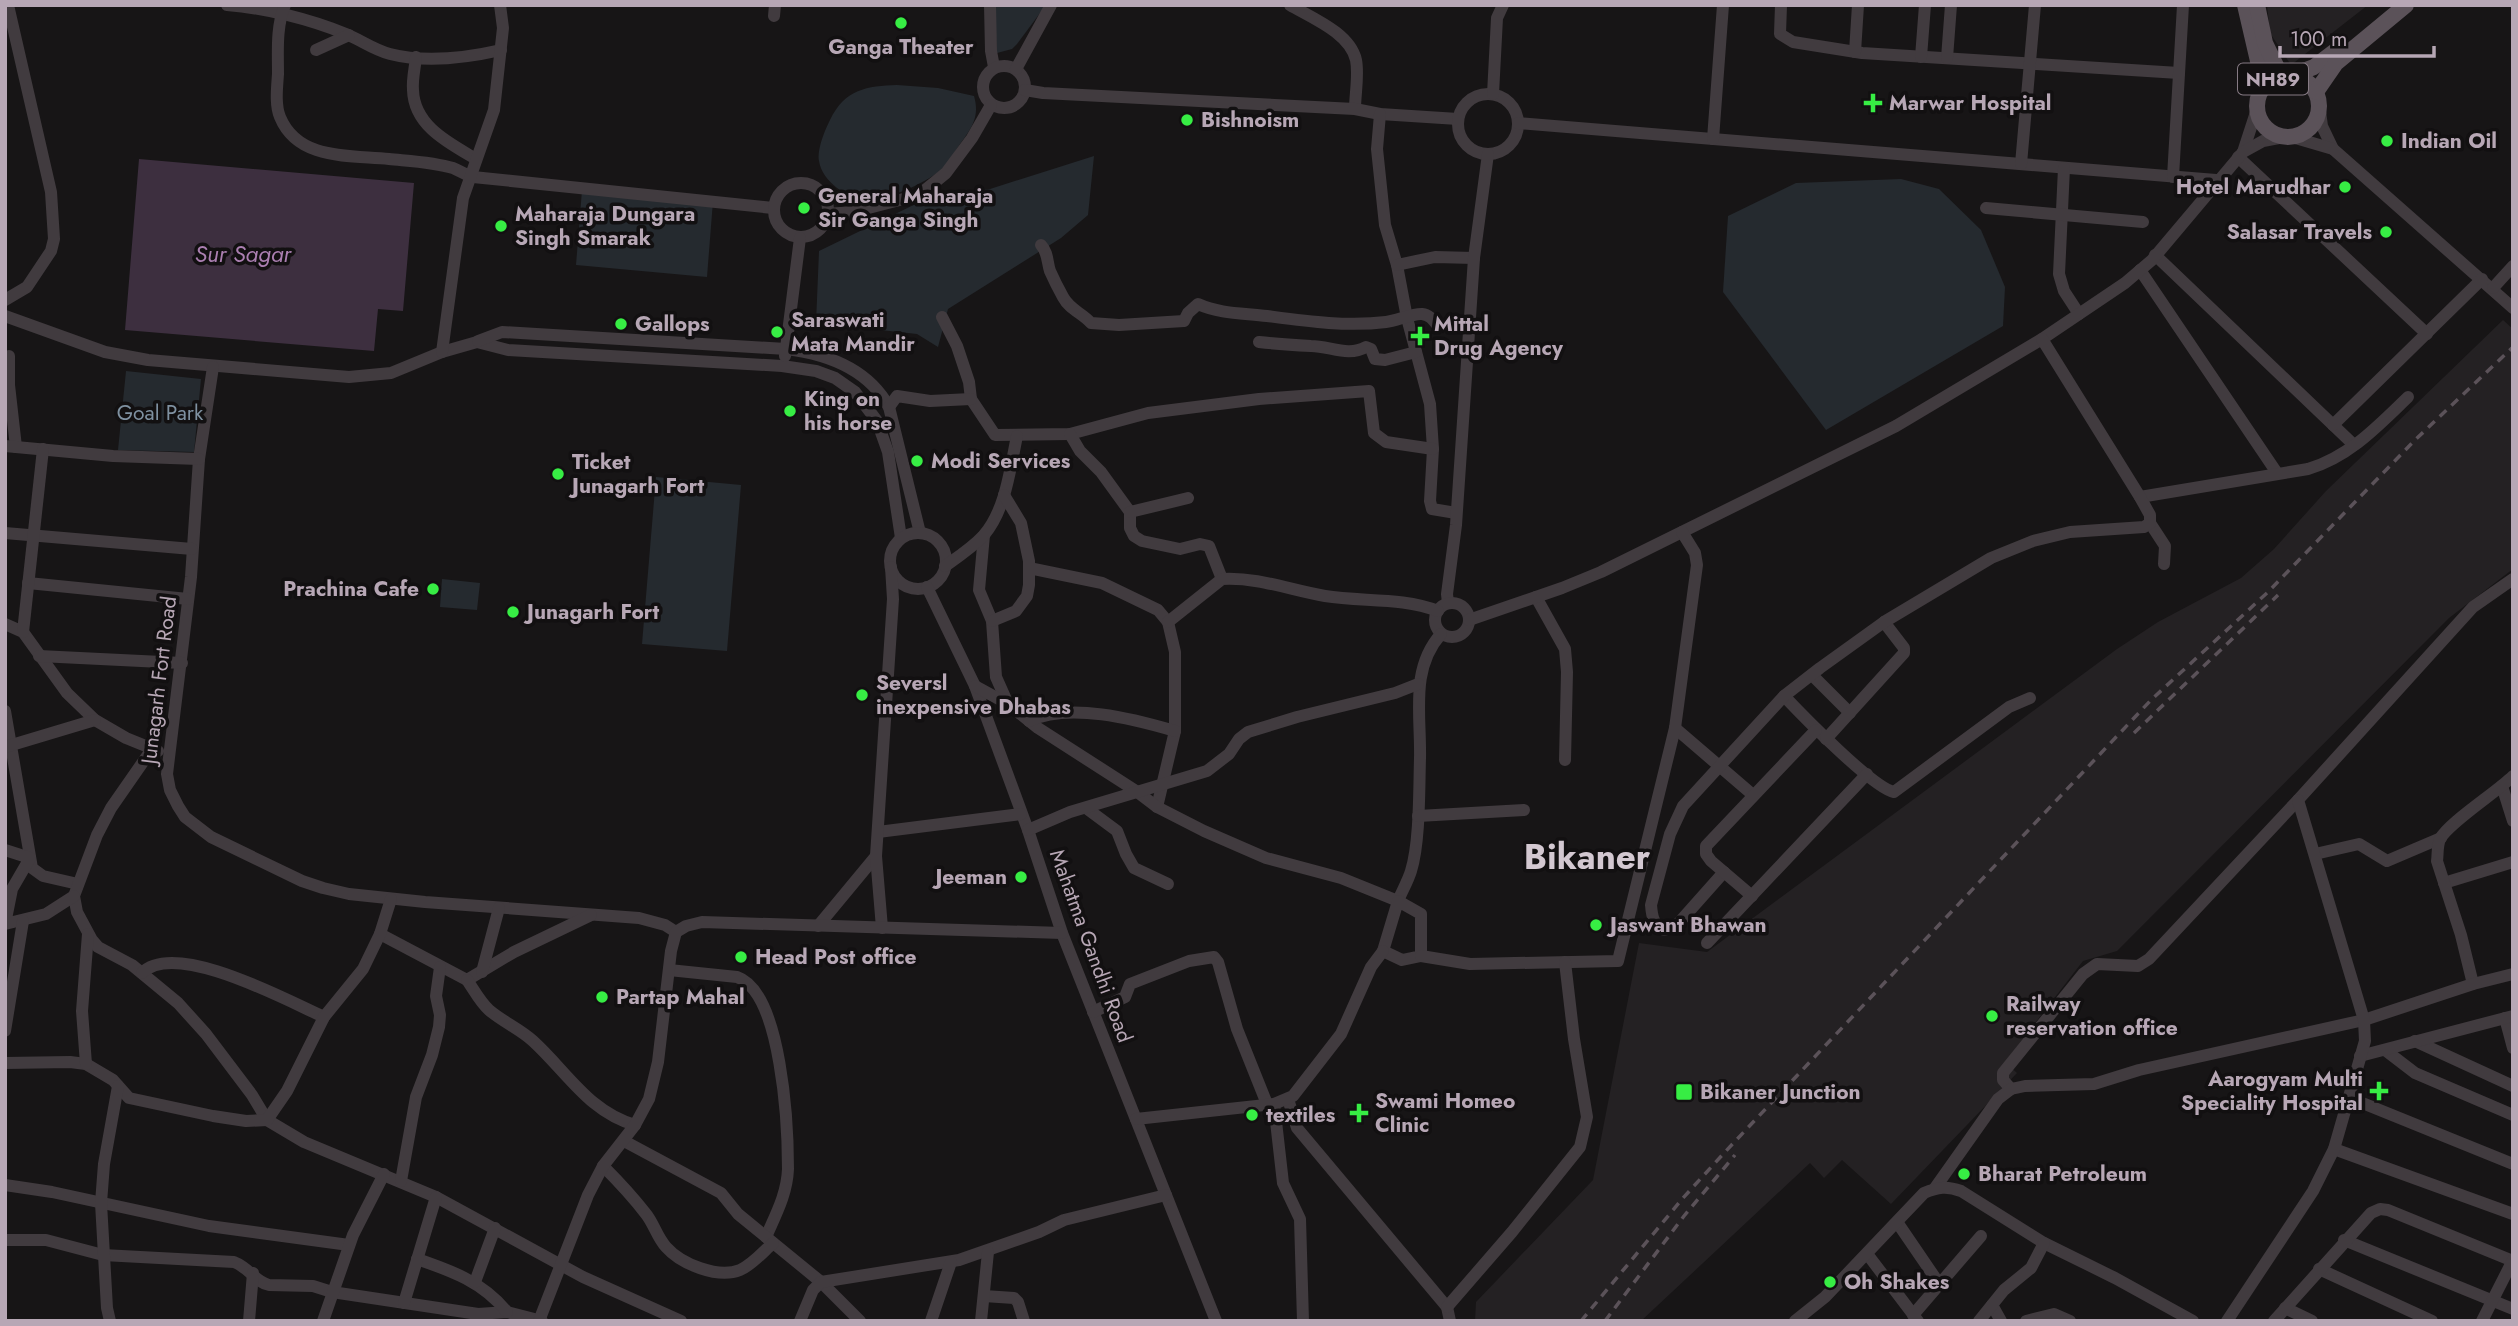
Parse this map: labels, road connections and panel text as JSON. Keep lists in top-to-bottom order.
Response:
{
  "streets": {
    "main road": ["NH89"],
    "street": ["Junagarh Fort Road", "Mahatma Gandhi Road"]
  },
  "districts": ["Bikaner"],
  "water": ["Sur Sagar"],
  "parks": ["Goal Park"],
  "places": {
    "other": [
      "Ganga Theater",
      "Bishnoism",
      "Indian Oil",
      "Hotel Marudhar",
      "General Maharaja Sir Ganga Singh",
      "Maharaja Dungara Singh Smarak",
      "Salasar Travels",
      "Gallops",
      "Saraswati Mata Mandir",
      "King on his horse",
      "Modi Services",
      "Ticket Junagarh Fort",
      "Prachina Cafe",
      "Junagarh Fort",
      "Seversl inexpensive Dhabas",
      "Jeeman",
      "Jaswant Bhawan",
      "Head Post office",
      "Partap Mahal",
      "Railway reservation office",
      "textiles",
      "Bharat Petroleum",
      "Oh Shakes"
    ],
    "health": [
      "Marwar Hospital",
      "Mittal Drug Agency",
      "Aarogyam Multi Speciality Hospital",
      "Swami Homeo Clinic"
    ],
    "transit": ["Bikaner Junction"]
  },
  "scale_bar": "100 m"
}
